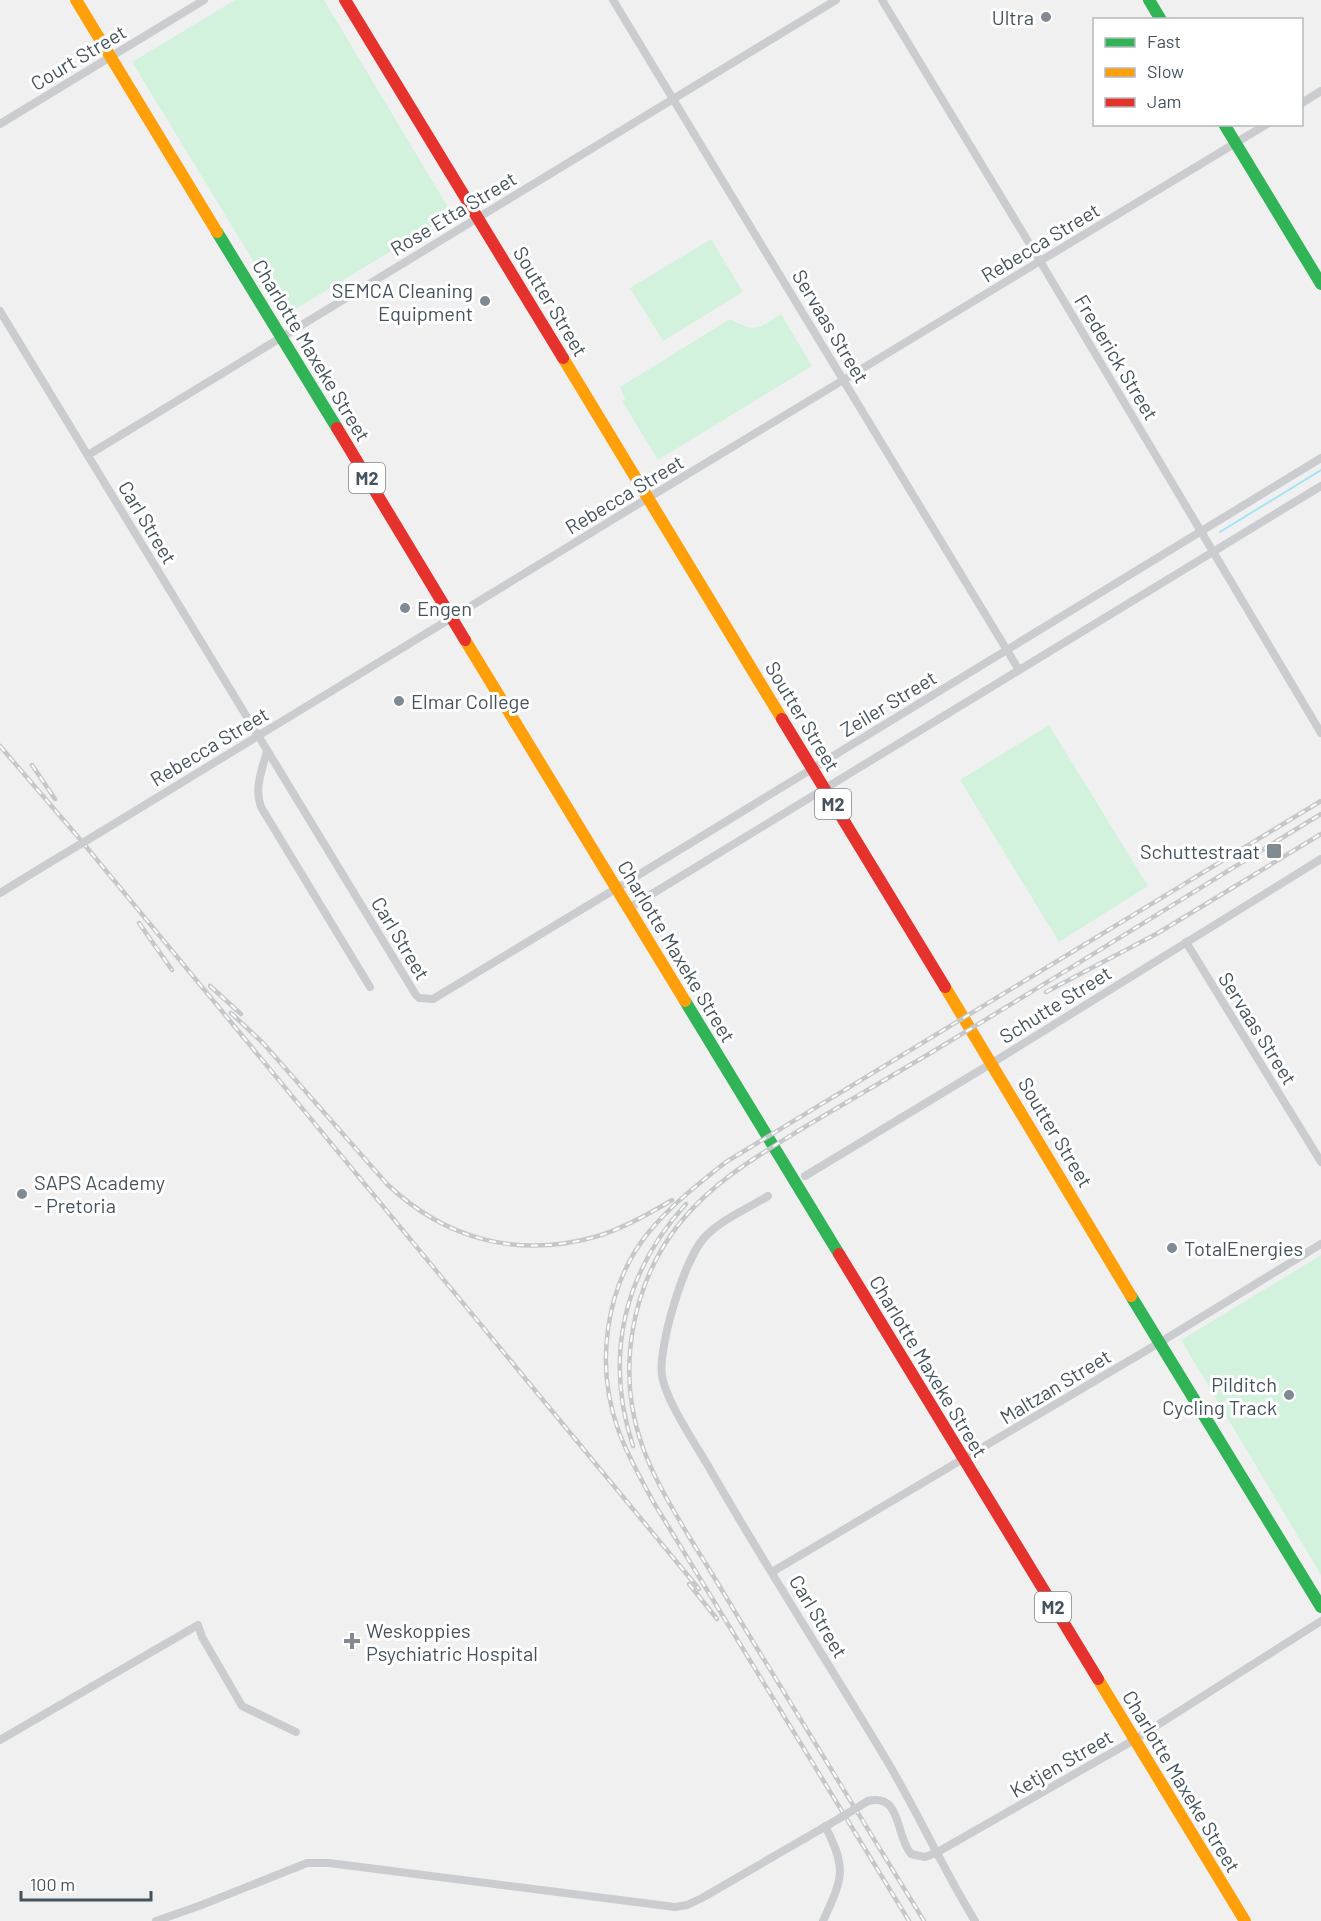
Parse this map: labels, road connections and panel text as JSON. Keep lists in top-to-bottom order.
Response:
{
  "streets": {
    "main road": ["Soutter Street", "Charlotte Maxeke Street", "M2"],
    "street": [
      "Court Street",
      "Rose Etta Street",
      "Rebecca Street",
      "Servaas Street",
      "Frederick Street",
      "Carl Street",
      "Zeiler Street",
      "Schutte Street",
      "Maltzan Street",
      "Ketjen Street"
    ]
  },
  "crossings": [
    ["Court Street", "Charlotte Maxeke Street"],
    ["Rose Etta Street", "Soutter Street"],
    ["Rose Etta Street", "Servaas Street"],
    ["Rose Etta Street", "Charlotte Maxeke Street"],
    ["Rose Etta Street", "Carl Street"],
    ["Rebecca Street", "Soutter Street"],
    ["Rebecca Street", "Servaas Street"],
    ["Rebecca Street", "Charlotte Maxeke Street"],
    ["Rebecca Street", "Frederick Street"],
    ["Rebecca Street", "Carl Street"],
    ["Soutter Street", "Zeiler Street"],
    ["Soutter Street", "Schutte Street"],
    ["Soutter Street", "Maltzan Street"],
    ["Servaas Street", "Zeiler Street"],
    ["Servaas Street", "Schutte Street"],
    ["Charlotte Maxeke Street", "Zeiler Street"],
    ["Charlotte Maxeke Street", "Maltzan Street"],
    ["Charlotte Maxeke Street", "Ketjen Street"],
    ["Frederick Street", "Zeiler Street"],
    ["Carl Street", "Zeiler Street"],
    ["Carl Street", "Maltzan Street"],
    ["Carl Street", "Ketjen Street"]
  ],
  "places": {
    "other": [
      "Ultra",
      "SEMCA Cleaning Equipment",
      "Engen",
      "Elmar College",
      "SAPS Academy - Pretoria",
      "TotalEnergies",
      "Pilditch Cycling Track"
    ],
    "transit": ["Schuttestraat"],
    "health": ["Weskoppies Psychiatric Hospital"]
  },
  "legend": ["Fast", "Slow", "Jam"],
  "scale_bar": "100 m"
}
